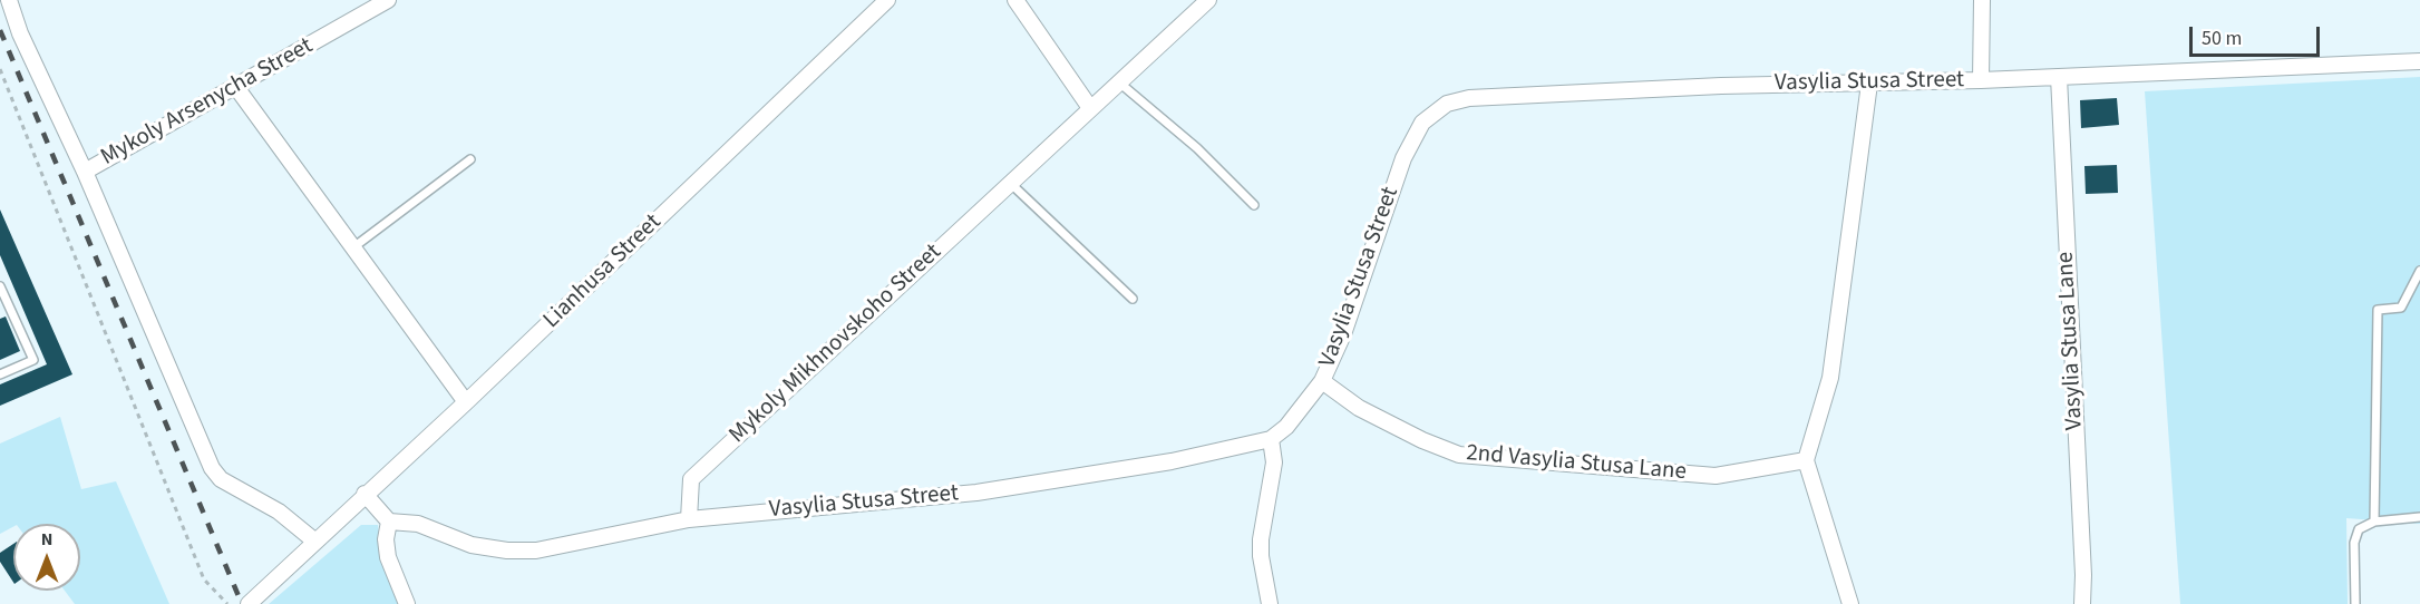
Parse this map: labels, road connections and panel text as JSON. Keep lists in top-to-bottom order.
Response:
{
  "streets": {
    "street": [
      "Vasylia Stusa Street",
      "Mykoly Arsenycha Street",
      "Lianhusa Street",
      "Vasylia Stusa Lane",
      "Mykoly Mikhnovskoho Street",
      "2nd Vasylia Stusa Lane"
    ]
  },
  "crossings": [
    ["Vasylia Stusa Street", "Vasylia Stusa Lane"],
    ["Vasylia Stusa Street", "Mykoly Mikhnovskoho Street"],
    ["Vasylia Stusa Street", "2nd Vasylia Stusa Lane"]
  ],
  "scale_bar": "50 m",
  "north": "top"
}
